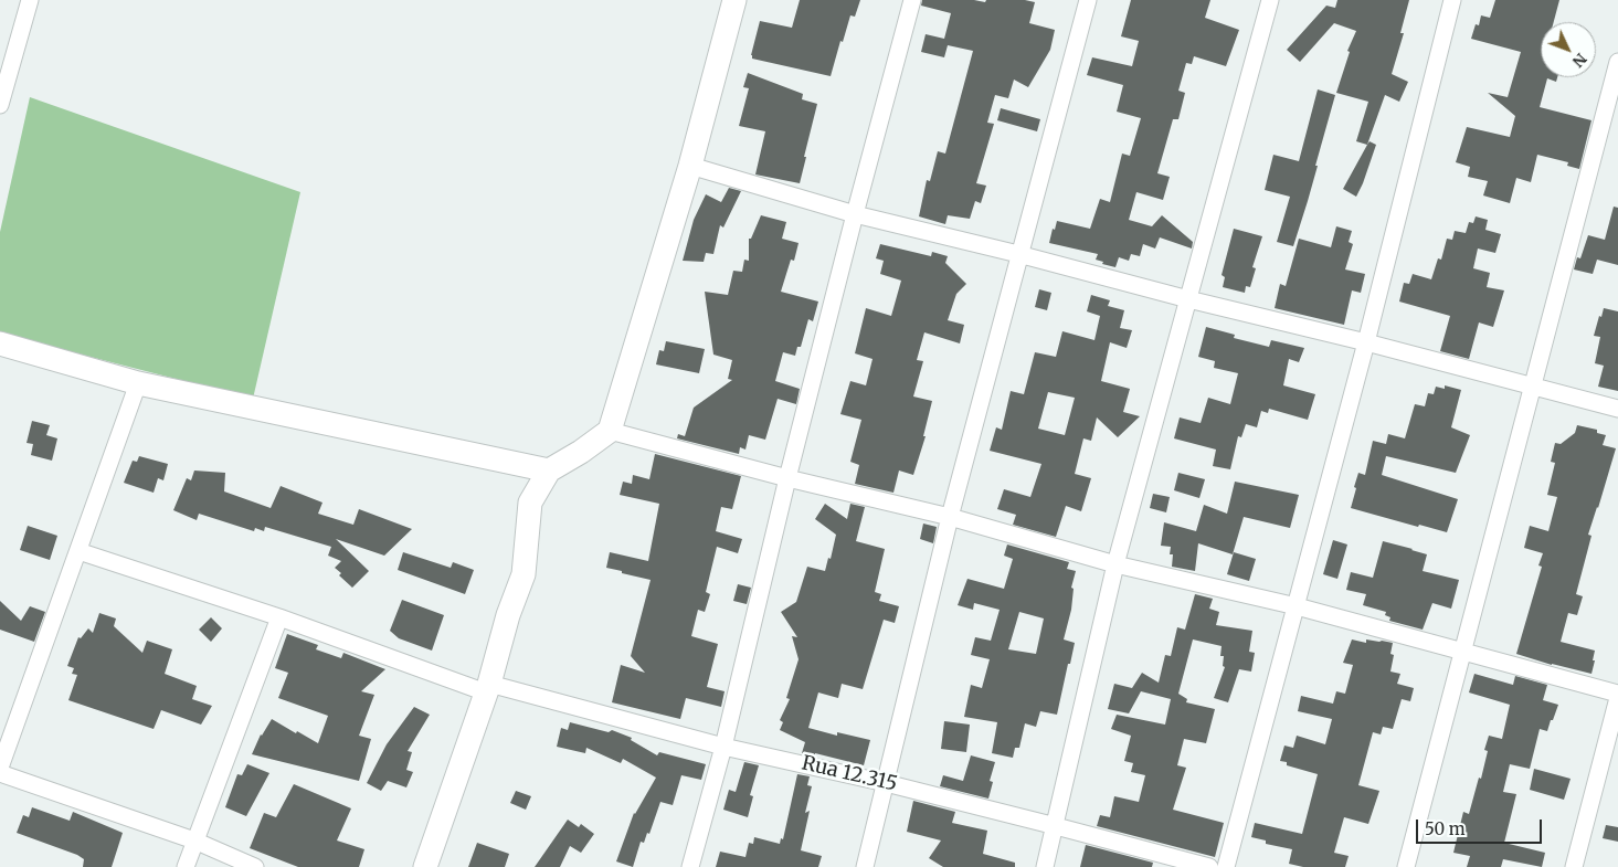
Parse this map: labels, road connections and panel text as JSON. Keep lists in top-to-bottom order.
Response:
{
  "streets": {
    "street": ["Rua 12.315"]
  },
  "scale_bar": "50 m",
  "north": "bottom right"
}
